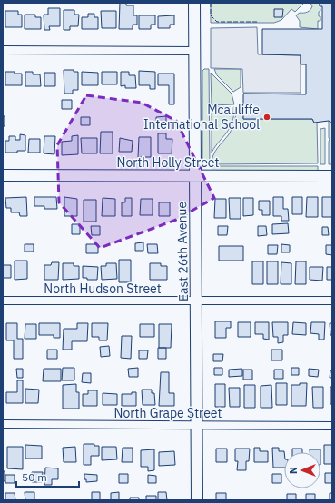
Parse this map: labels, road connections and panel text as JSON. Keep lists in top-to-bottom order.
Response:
{
  "streets": {
    "street": [
      "North Holly Street",
      "East 26th Avenue",
      "North Hudson Street",
      "North Grape Street"
    ]
  },
  "crossings": [
    ["North Holly Street", "East 26th Avenue"],
    ["East 26th Avenue", "North Hudson Street"],
    ["East 26th Avenue", "North Grape Street"]
  ],
  "places": ["Mcauliffe International School"],
  "scale_bar": "50 m",
  "north": "left"
}
